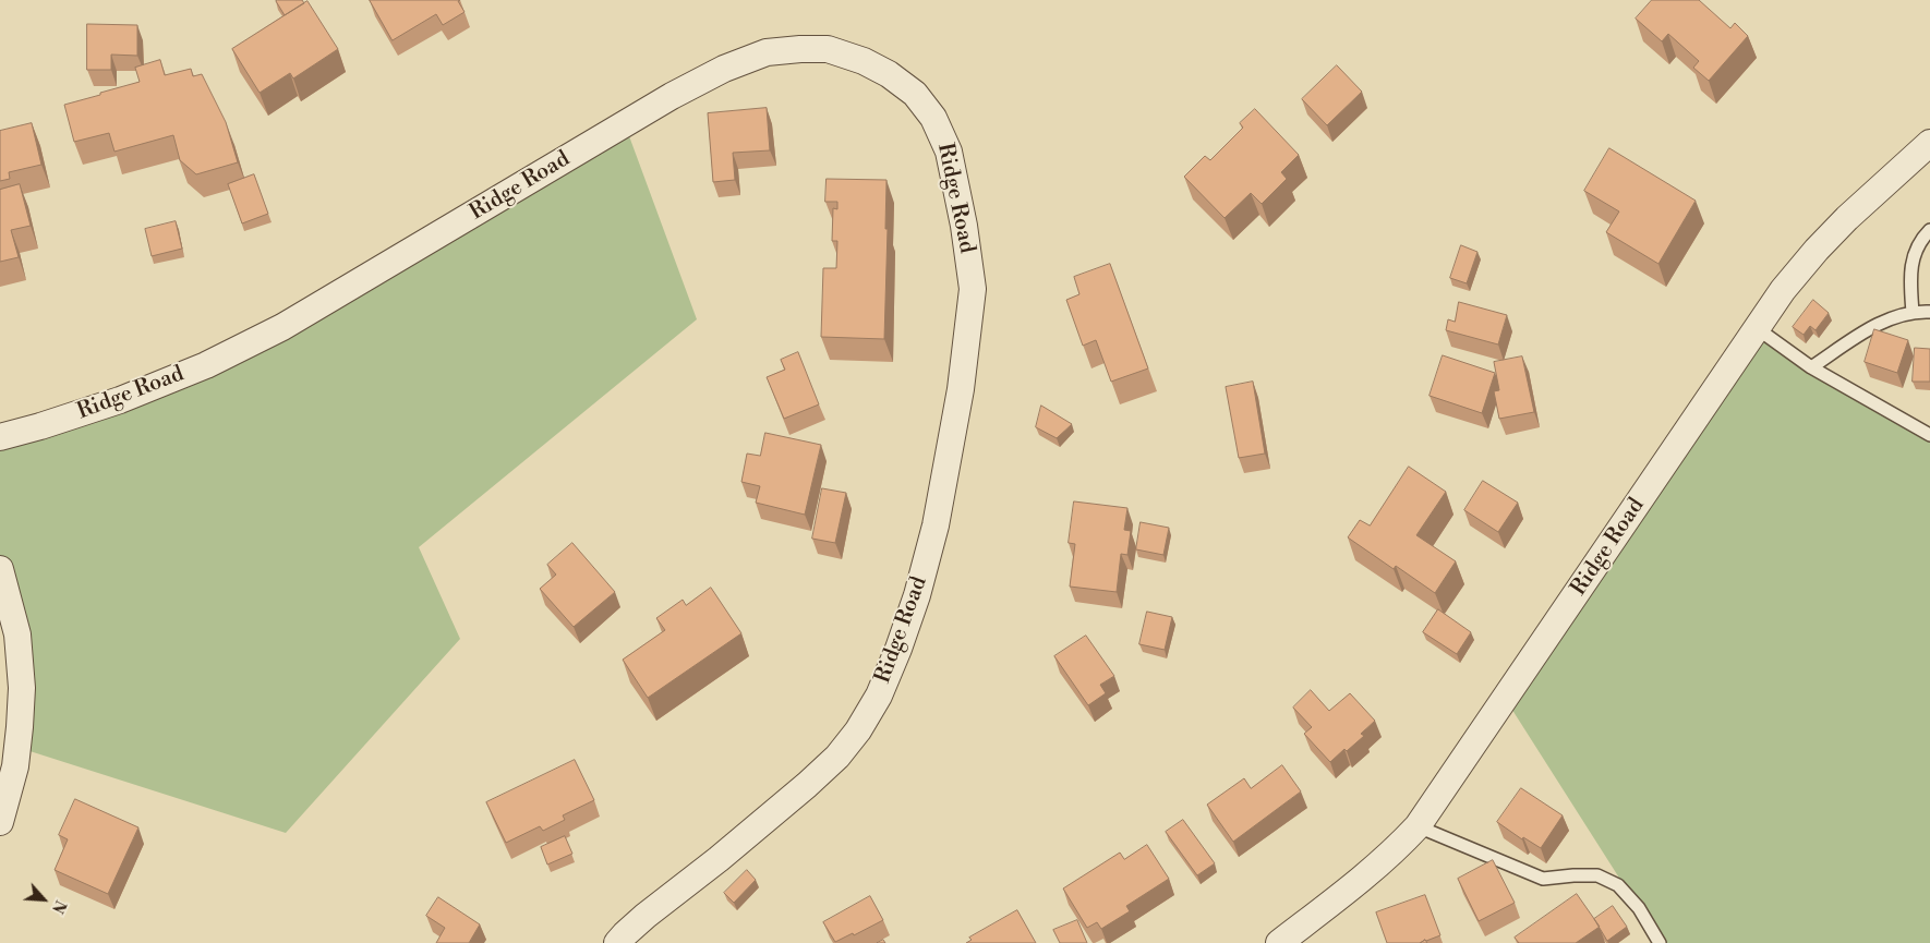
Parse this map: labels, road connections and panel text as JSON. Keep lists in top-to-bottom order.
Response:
{
  "streets": {
    "street": ["Ridge Road"]
  },
  "north": "bottom right"
}
